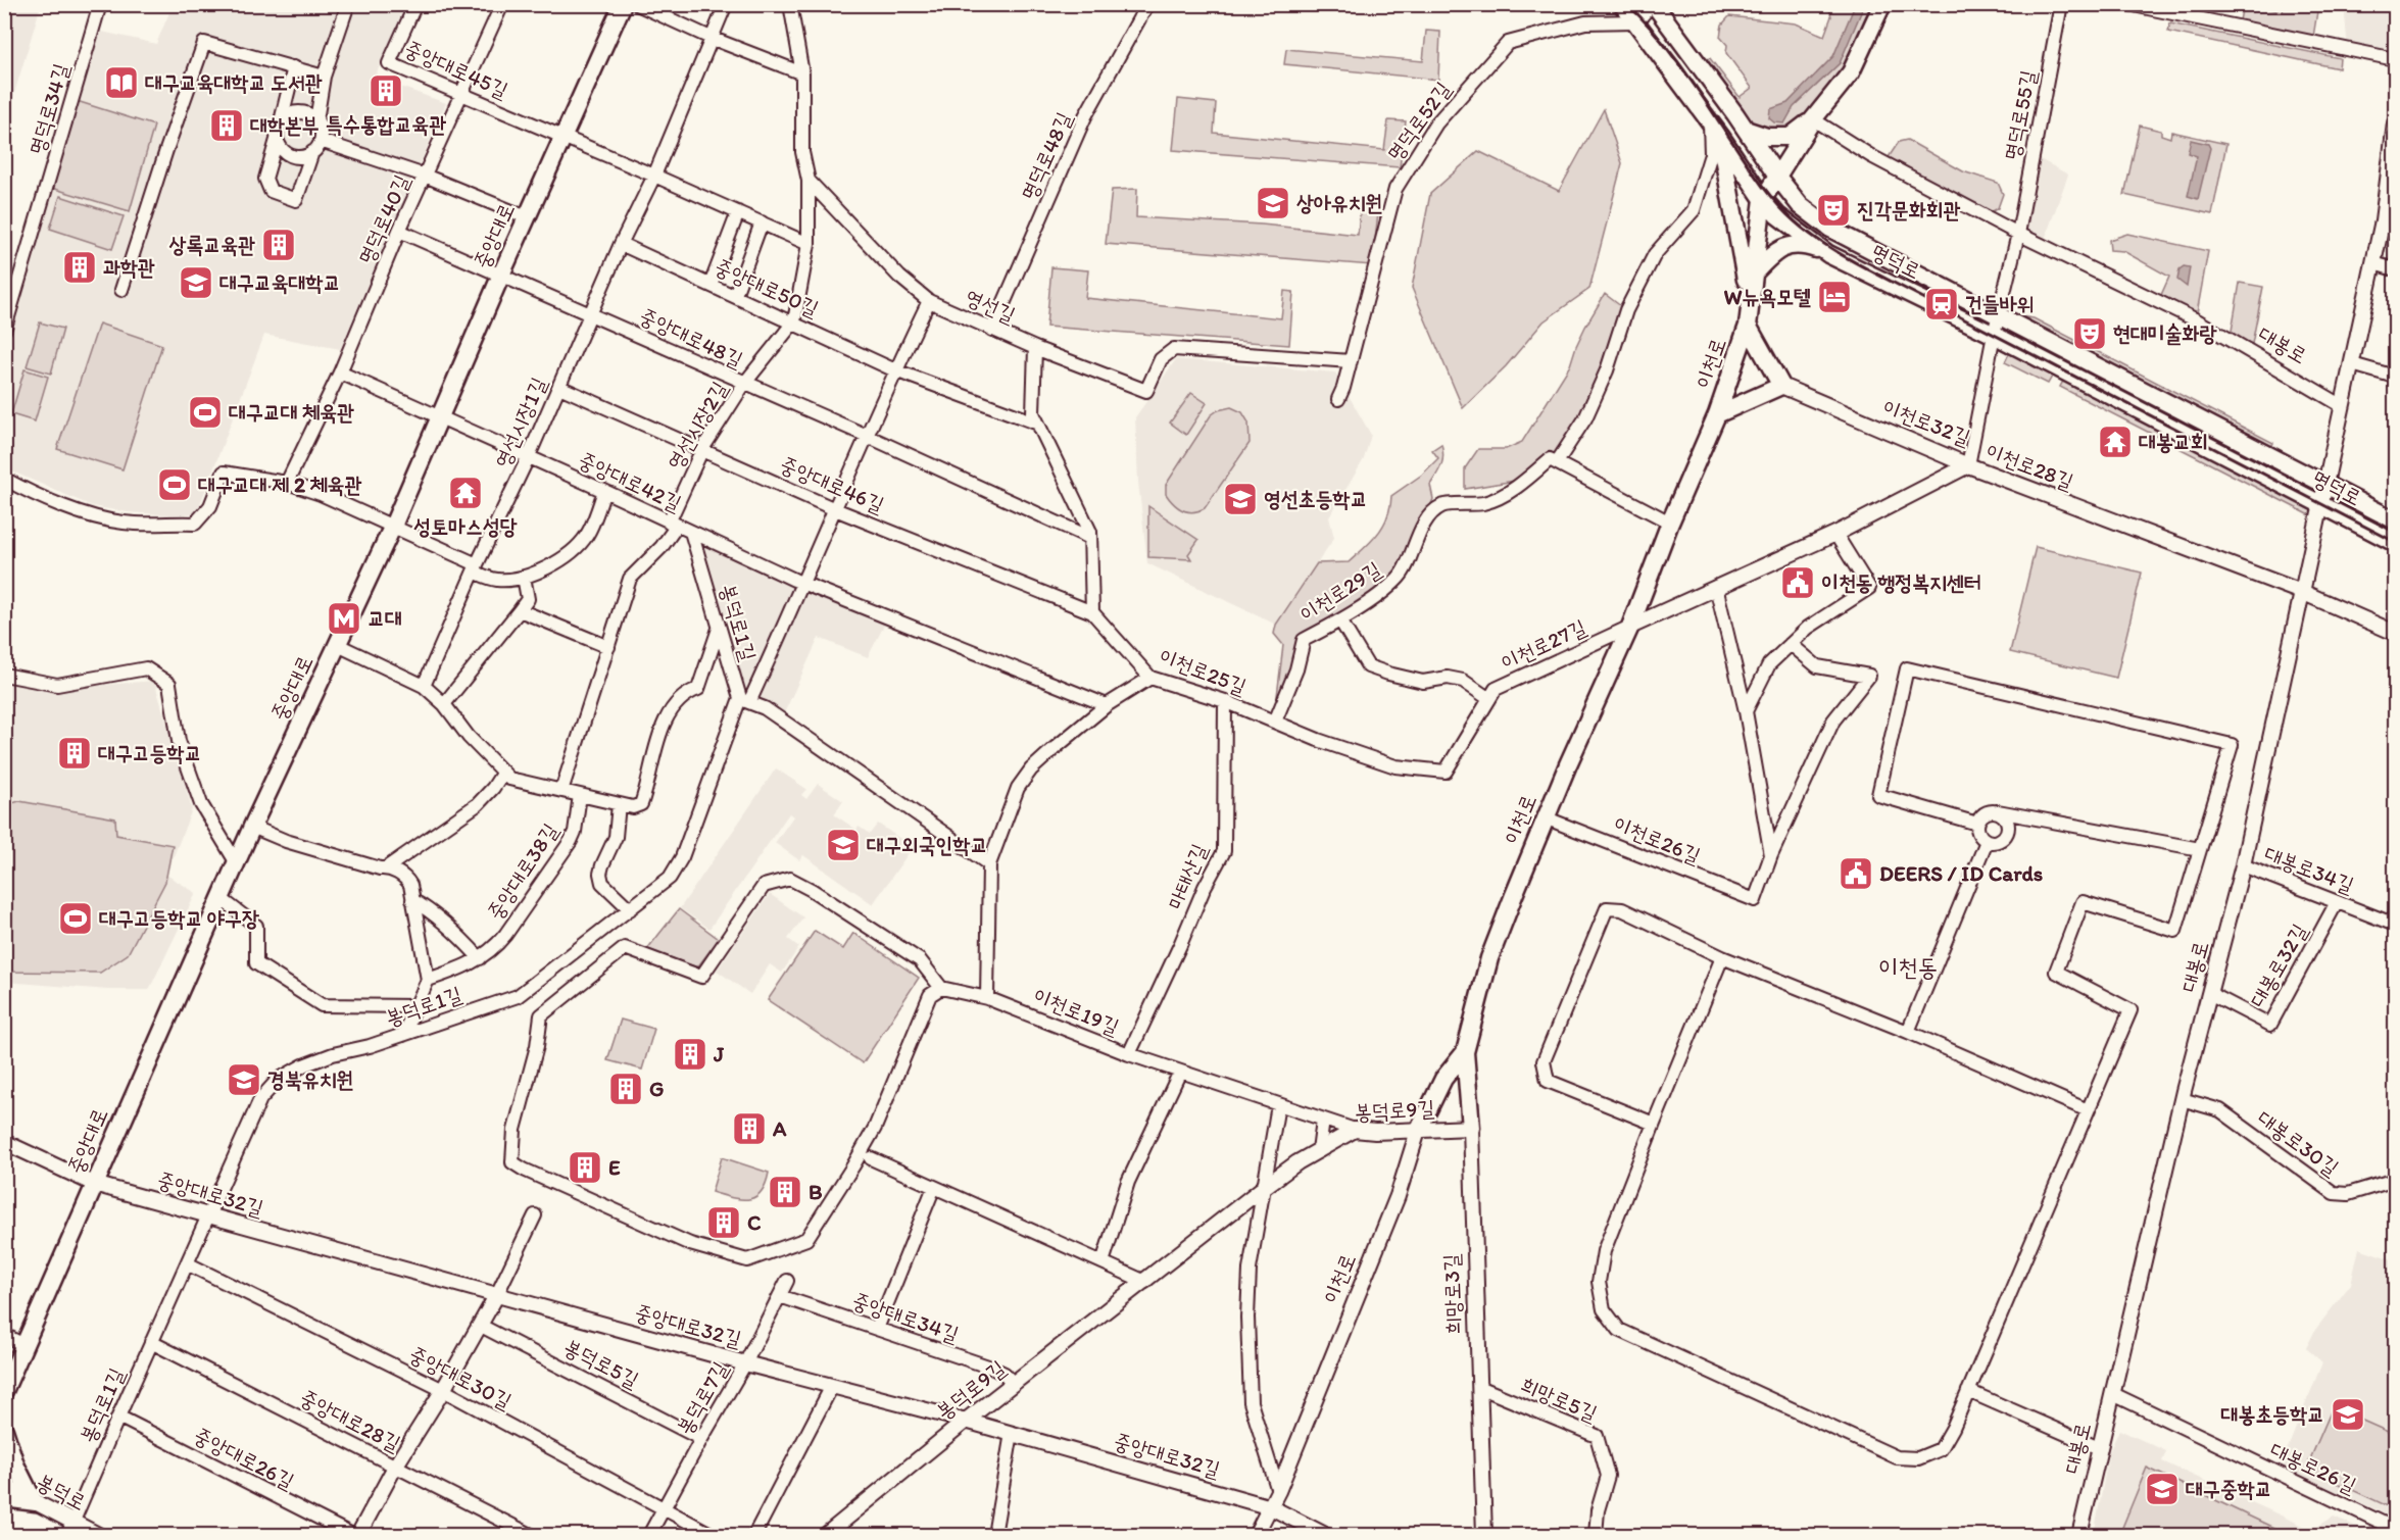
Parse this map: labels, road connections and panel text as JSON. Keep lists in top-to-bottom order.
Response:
{
  "streets": {
    "main road": [
      "중앙대로",
      "명덕로",
      "이천로",
      "희망로3길"
    ],
    "street": [
      "중앙대로45길",
      "명덕로34길",
      "명덕로55길",
      "명덕로52길",
      "명덕로48길",
      "명덕로40길",
      "중앙대로50길",
      "영선길",
      "중앙대로48길",
      "대봉로",
      "영선시장1길",
      "이천로32길",
      "영선시장2길",
      "이천로28길",
      "중앙대로42길",
      "중앙대로46길",
      "이천로29길",
      "봉덕로1길",
      "이천로27길",
      "이천로25길",
      "이천로26길",
      "대봉로34길",
      "중앙대로38길",
      "마태산길",
      "대봉로32길",
      "이천로19길",
      "봉덕로9길",
      "대봉로30길",
      "중앙대로32길",
      "중앙대로34길",
      "봉덕로5길",
      "중앙대로30길",
      "봉덕로7길",
      "희망로5길",
      "중앙대로28길",
      "중앙대로26길",
      "대봉로26길",
      "봉덕로"
    ]
  },
  "crossings": [
    ["중앙대로45길", "명덕로40길"],
    ["중앙대로45길", "중앙대로"],
    ["중앙대로45길", "영선시장1길"],
    ["명덕로55길", "명덕로"],
    ["명덕로55길", "대봉로"],
    ["명덕로55길", "이천로32길"],
    ["명덕로52길", "명덕로"],
    ["명덕로52길", "영선길"],
    ["명덕로48길", "영선길"],
    ["명덕로40길", "중앙대로48길"],
    ["명덕로40길", "중앙대로42길"],
    ["중앙대로", "중앙대로48길"],
    ["중앙대로", "중앙대로42길"],
    ["중앙대로", "중앙대로32길"],
    ["명덕로", "대봉로"],
    ["명덕로", "이천로"],
    ["명덕로", "이천로32길"],
    ["중앙대로50길", "영선시장1길"],
    ["중앙대로50길", "영선시장2길"],
    ["영선길", "영선시장2길"],
    ["중앙대로48길", "영선시장1길"],
    ["중앙대로48길", "영선시장2길"],
    ["대봉로", "이천로28길"],
    ["대봉로", "대봉로34길"],
    ["대봉로", "대봉로32길"],
    ["대봉로", "대봉로30길"],
    ["대봉로", "대봉로26길"],
    ["이천로", "이천로28길"],
    ["이천로", "이천로27길"],
    ["이천로", "이천로26길"],
    ["이천로", "봉덕로9길"],
    ["이천로", "중앙대로32길"],
    ["이천로", "희망로3길"],
    ["영선시장1길", "중앙대로42길"],
    ["영선시장1길", "중앙대로46길"],
    ["이천로32길", "이천로28길"],
    ["영선시장2길", "중앙대로42길"],
    ["영선시장2길", "중앙대로46길"],
    ["이천로28길", "이천로27길"],
    ["중앙대로42길", "봉덕로1길"],
    ["중앙대로46길", "이천로25길"],
    ["이천로29길", "이천로25길"],
    ["봉덕로1길", "중앙대로32길"],
    ["봉덕로1길", "중앙대로30길"],
    ["봉덕로1길", "중앙대로28길"],
    ["봉덕로1길", "중앙대로26길"],
    ["봉덕로1길", "봉덕로"],
    ["이천로27길", "이천로25길"],
    ["이천로25길", "마태산길"],
    ["대봉로34길", "대봉로32길"],
    ["마태산길", "이천로19길"],
    ["이천로19길", "봉덕로9길"],
    ["봉덕로9길", "중앙대로32길"],
    ["봉덕로9길", "희망로3길"],
    ["봉덕로9길", "중앙대로34길"],
    ["중앙대로32길", "봉덕로7길"],
    ["희망로3길", "희망로5길"],
    ["중앙대로34길", "봉덕로7길"],
    ["봉덕로5길", "봉덕로7길"],
    ["중앙대로30길", "봉덕로7길"]
  ],
  "districts": ["이천동"],
  "places": {
    "library": ["대구교육대학교 도서관"],
    "building": [
      "특수통합교육관",
      "대학본부",
      "상록교육관",
      "과학관",
      "대구고등학교",
      "J",
      "G",
      "A",
      "E",
      "B",
      "C"
    ],
    "school or university": [
      "상아유치원",
      "대구교육대학교",
      "영선초등학교",
      "대구외국인학교",
      "경북유치원",
      "대봉초등학교",
      "대구중학교"
    ],
    "theatre": ["진각문화회관", "현대미술화랑"],
    "hotel": ["W뉴욕모텔"],
    "station": ["건들바위"],
    "sports": ["대구교대 체육관", "대구교대 제 2 체육관", "대구고등학교 야구장"],
    "temple": ["대봉교회", "성토마스성당"],
    "public building": ["이천동 행정복지센터", "DEERS / ID Cards"],
    "metro station": ["교대"]
  }
}
